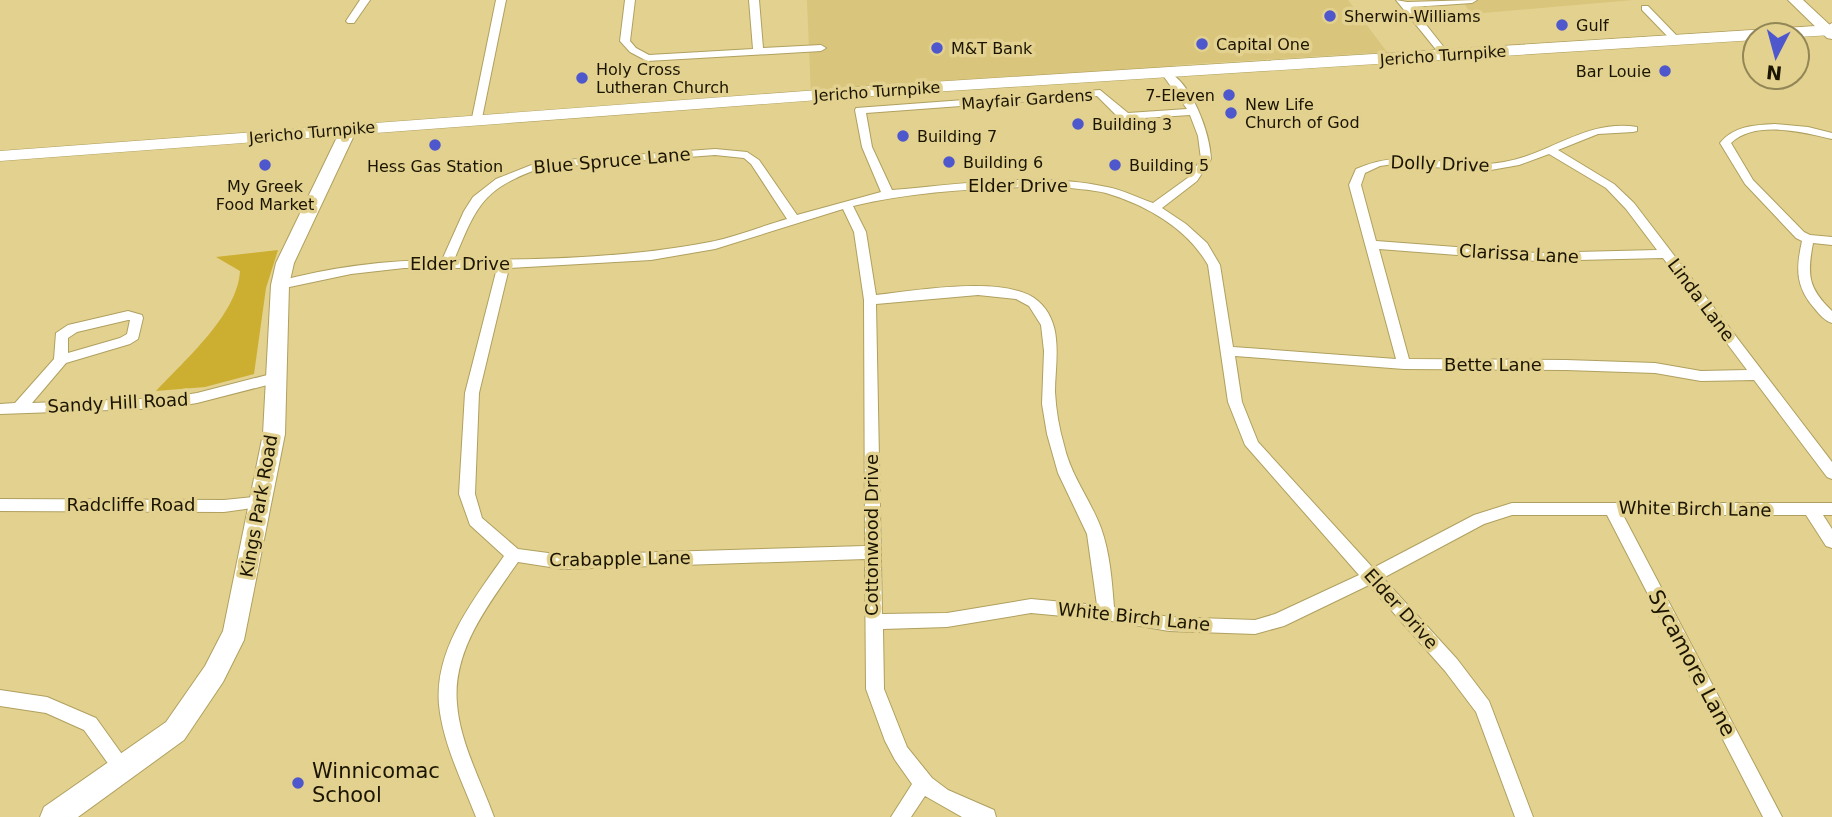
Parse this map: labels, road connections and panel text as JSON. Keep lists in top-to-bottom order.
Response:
{
  "streets": {
    "main road": ["Jericho Turnpike"],
    "street": [
      "Mayfair Gardens",
      "Blue Spruce Lane",
      "Dolly Drive",
      "Elder Drive",
      "Clarissa Lane",
      "Linda Lane",
      "Bette Lane",
      "Sandy Hill Road",
      "Radcliffe Road",
      "Kings Park Road",
      "White Birch Lane",
      "Cottonwood Drive",
      "Crabapple Lane",
      "Sycamore Lane"
    ]
  },
  "crossings": [
    ["Jericho Turnpike", "Kings Park Road"],
    ["Mayfair Gardens", "Elder Drive"],
    ["Blue Spruce Lane", "Elder Drive"],
    ["Dolly Drive", "Clarissa Lane"],
    ["Dolly Drive", "Linda Lane"],
    ["Dolly Drive", "Bette Lane"],
    ["Elder Drive", "Bette Lane"],
    ["Elder Drive", "Kings Park Road"],
    ["Elder Drive", "White Birch Lane"],
    ["Elder Drive", "Cottonwood Drive"],
    ["Clarissa Lane", "Linda Lane"],
    ["Linda Lane", "Bette Lane"],
    ["Sandy Hill Road", "Kings Park Road"],
    ["Radcliffe Road", "Kings Park Road"],
    ["White Birch Lane", "Cottonwood Drive"],
    ["White Birch Lane", "Sycamore Lane"],
    ["Cottonwood Drive", "Crabapple Lane"]
  ],
  "places": [
    "Sherwin-Williams",
    "Gulf",
    "Capital One",
    "M&T Bank",
    "Bar Louie",
    "Holy Cross Lutheran Church",
    "7-Eleven",
    "New Life Church of God",
    "Building 3",
    "Building 7",
    "Hess Gas Station",
    "Building 6",
    "My Greek Food Market",
    "Building 5",
    "Winnicomac School"
  ],
  "north": "bottom"
}
